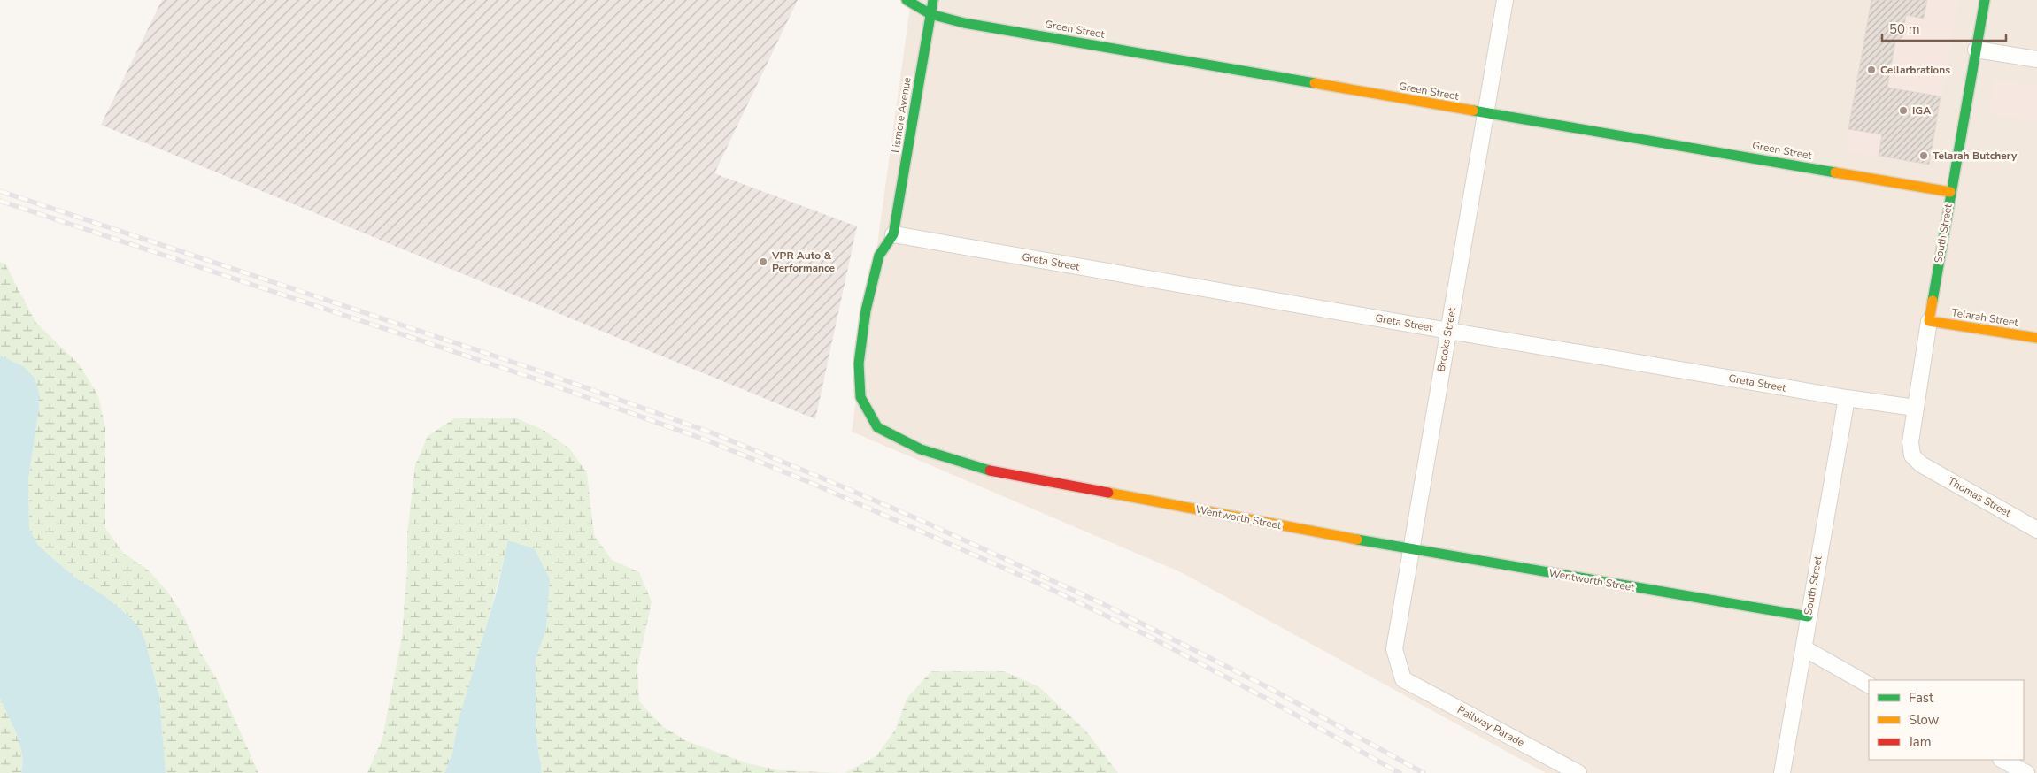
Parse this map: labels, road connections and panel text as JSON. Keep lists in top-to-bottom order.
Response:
{
  "streets": {
    "street": [
      "Green Street",
      "Lismore Avenue",
      "South Street",
      "Greta Street",
      "Telarah Street",
      "Brooks Street",
      "Thomas Street",
      "Wentworth Street",
      "Railway Parade"
    ]
  },
  "crossings": [
    ["Green Street", "Lismore Avenue"],
    ["Green Street", "South Street"],
    ["Green Street", "Brooks Street"],
    ["Lismore Avenue", "Greta Street"],
    ["Lismore Avenue", "Wentworth Street"],
    ["South Street", "Greta Street"],
    ["South Street", "Telarah Street"],
    ["South Street", "Thomas Street"],
    ["South Street", "Wentworth Street"],
    ["Greta Street", "Brooks Street"],
    ["Greta Street", "Wentworth Street"],
    ["Brooks Street", "Wentworth Street"],
    ["Brooks Street", "Railway Parade"]
  ],
  "places": [
    "Cellarbrations",
    "IGA",
    "Telarah Butchery",
    "VPR Auto & Performance"
  ],
  "legend": ["Fast", "Slow", "Jam"],
  "scale_bar": "50 m"
}
